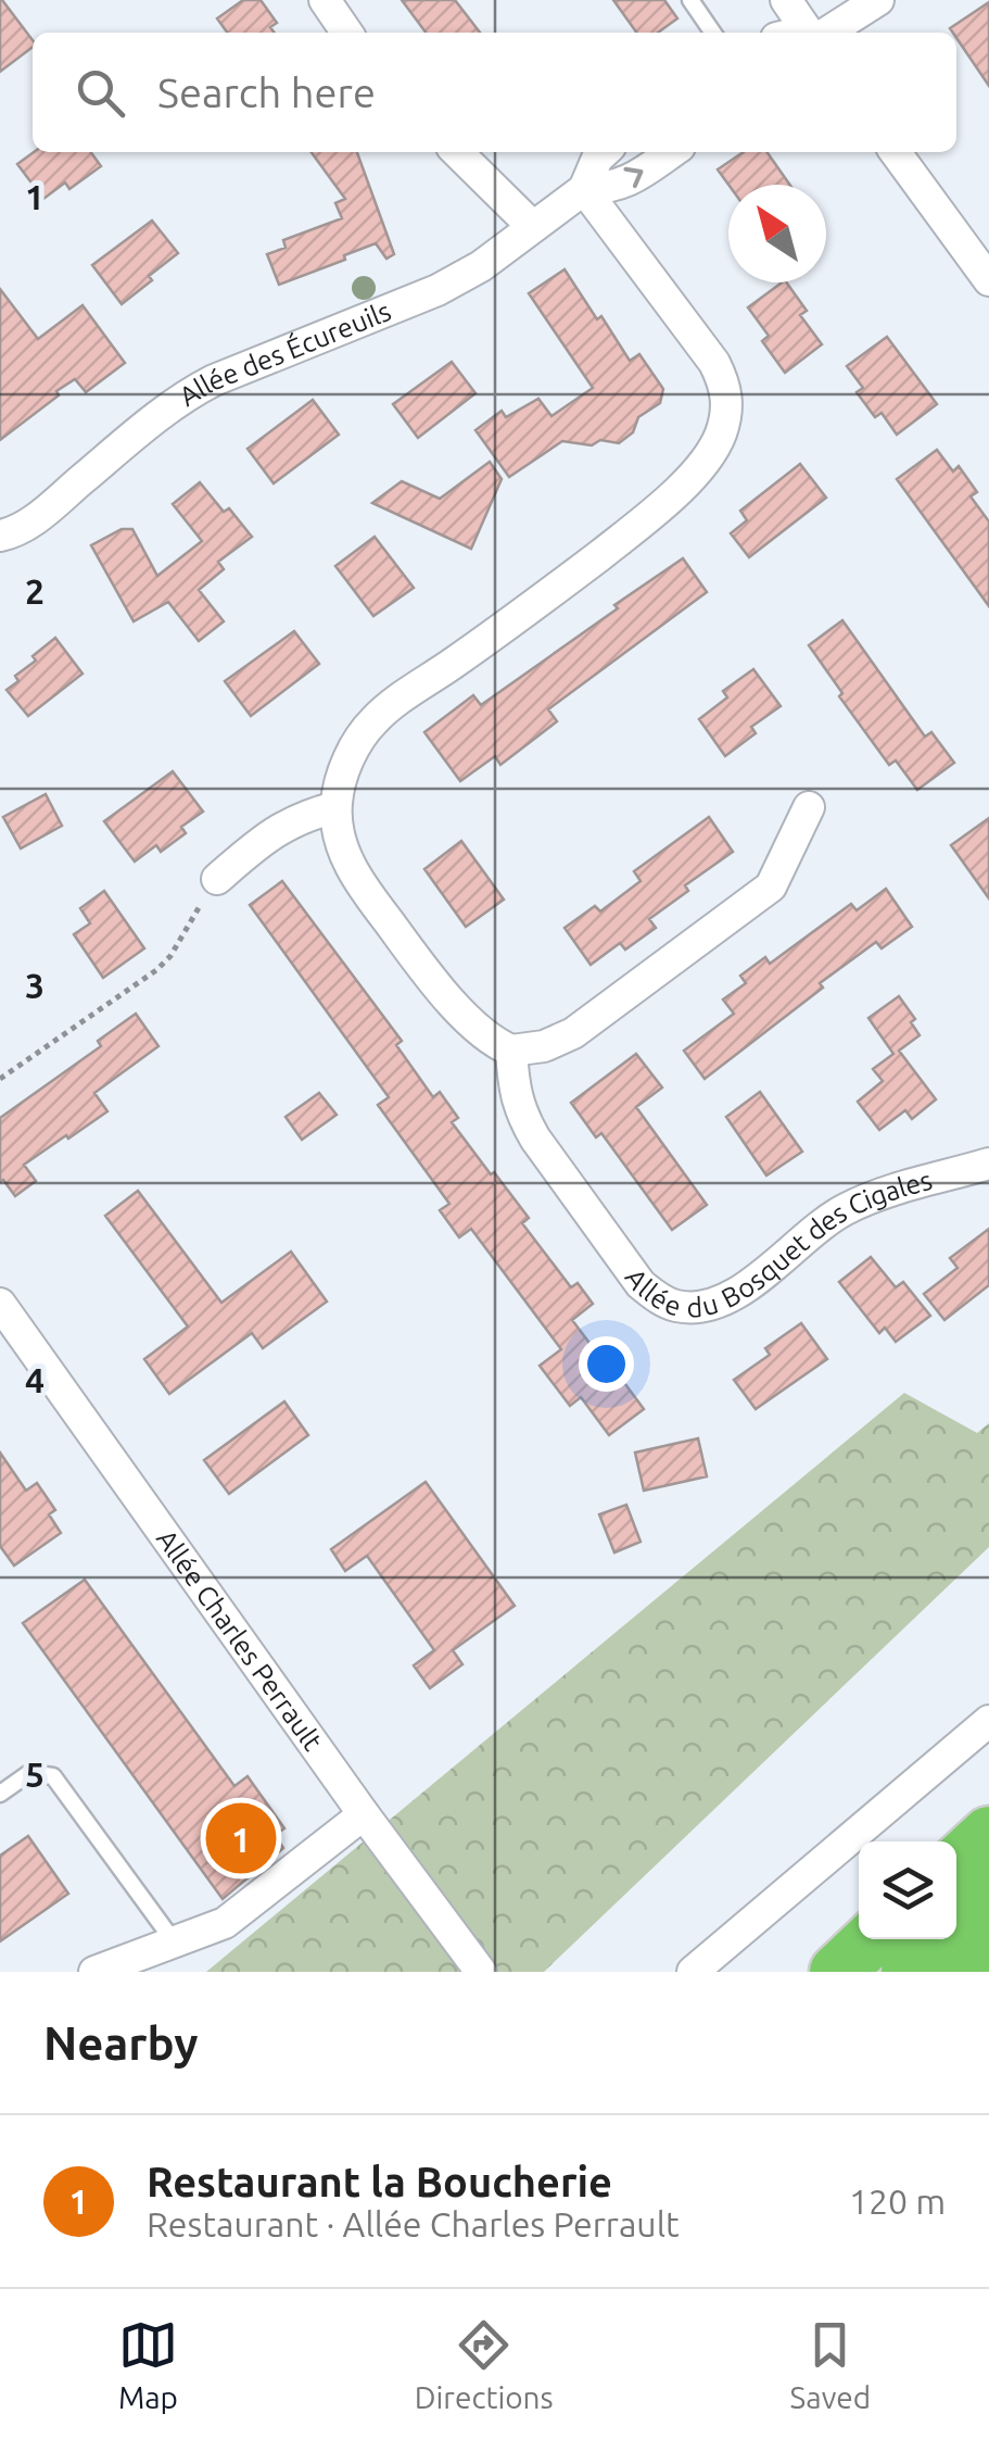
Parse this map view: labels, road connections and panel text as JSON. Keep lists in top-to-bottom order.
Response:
{
  "streets": {
    "street": ["Allée des Écureuils", "Allée du Bosquet des Cigales", "Allée Charles Perrault"]
  },
  "north": "top left",
  "page": {
    "search": "Search here",
    "pins": "1",
    "heading": "Nearby",
    "list": [
      {
        "mark": "1",
        "name": "Restaurant la Boucherie",
        "note": "Restaurant · Allée Charles Perrault",
        "value": "120 m"
      }
    ],
    "nav": ["Map", "Directions", "Saved"]
  },
  "grid": {
    "rows": [
      "1",
      "2",
      "3",
      "4",
      "5"
    ]
  }
}
